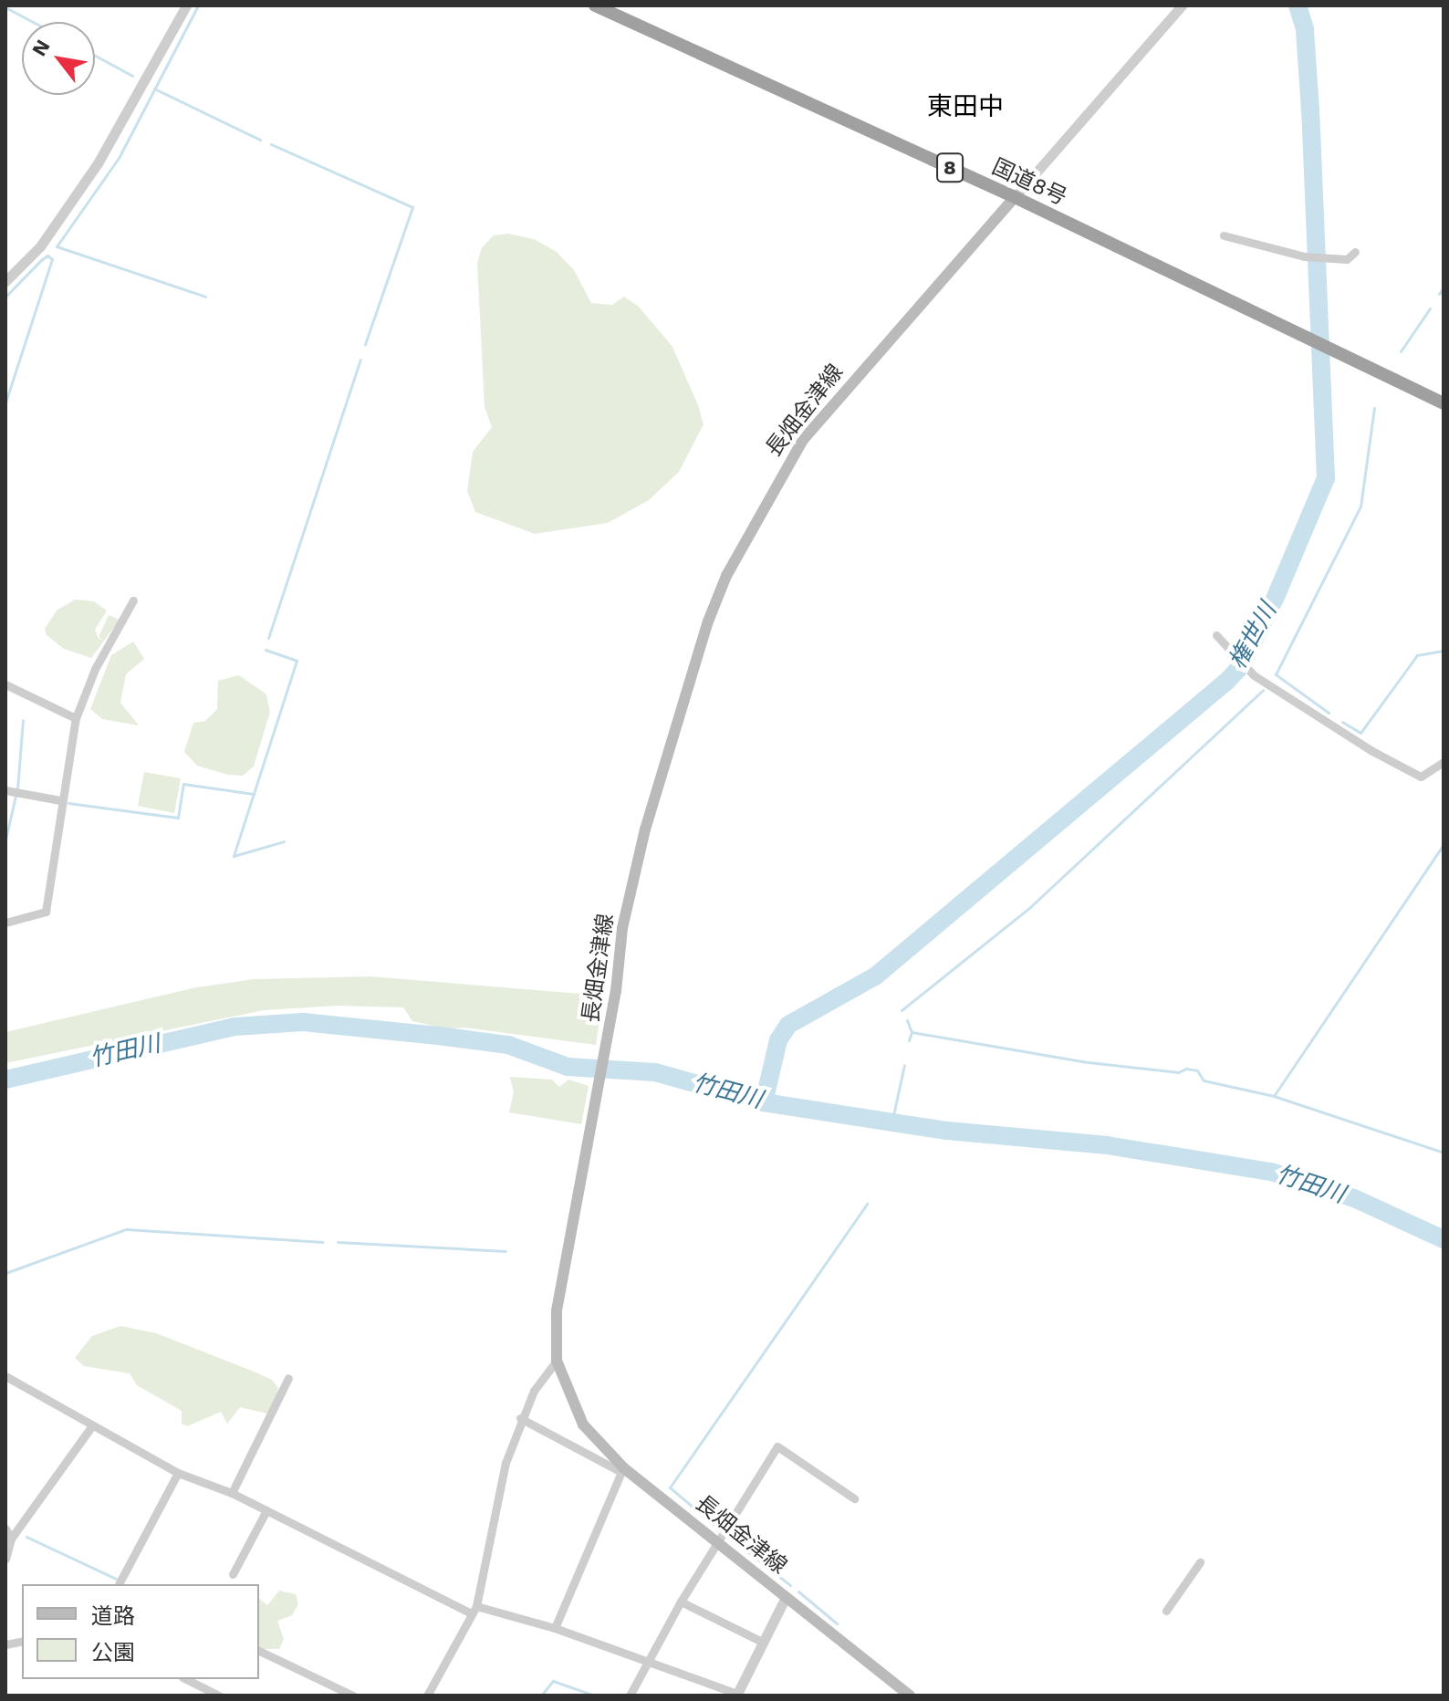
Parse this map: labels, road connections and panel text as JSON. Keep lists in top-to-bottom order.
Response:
{
  "streets": {
    "highway": ["8", "国道8号"],
    "main road": ["長畑金津線"]
  },
  "crossings": [
    ["国道8号", "長畑金津線"]
  ],
  "districts": ["東田中"],
  "water": ["権世川", "竹田川"],
  "legend": ["道路", "公園"],
  "north": "top left"
}
